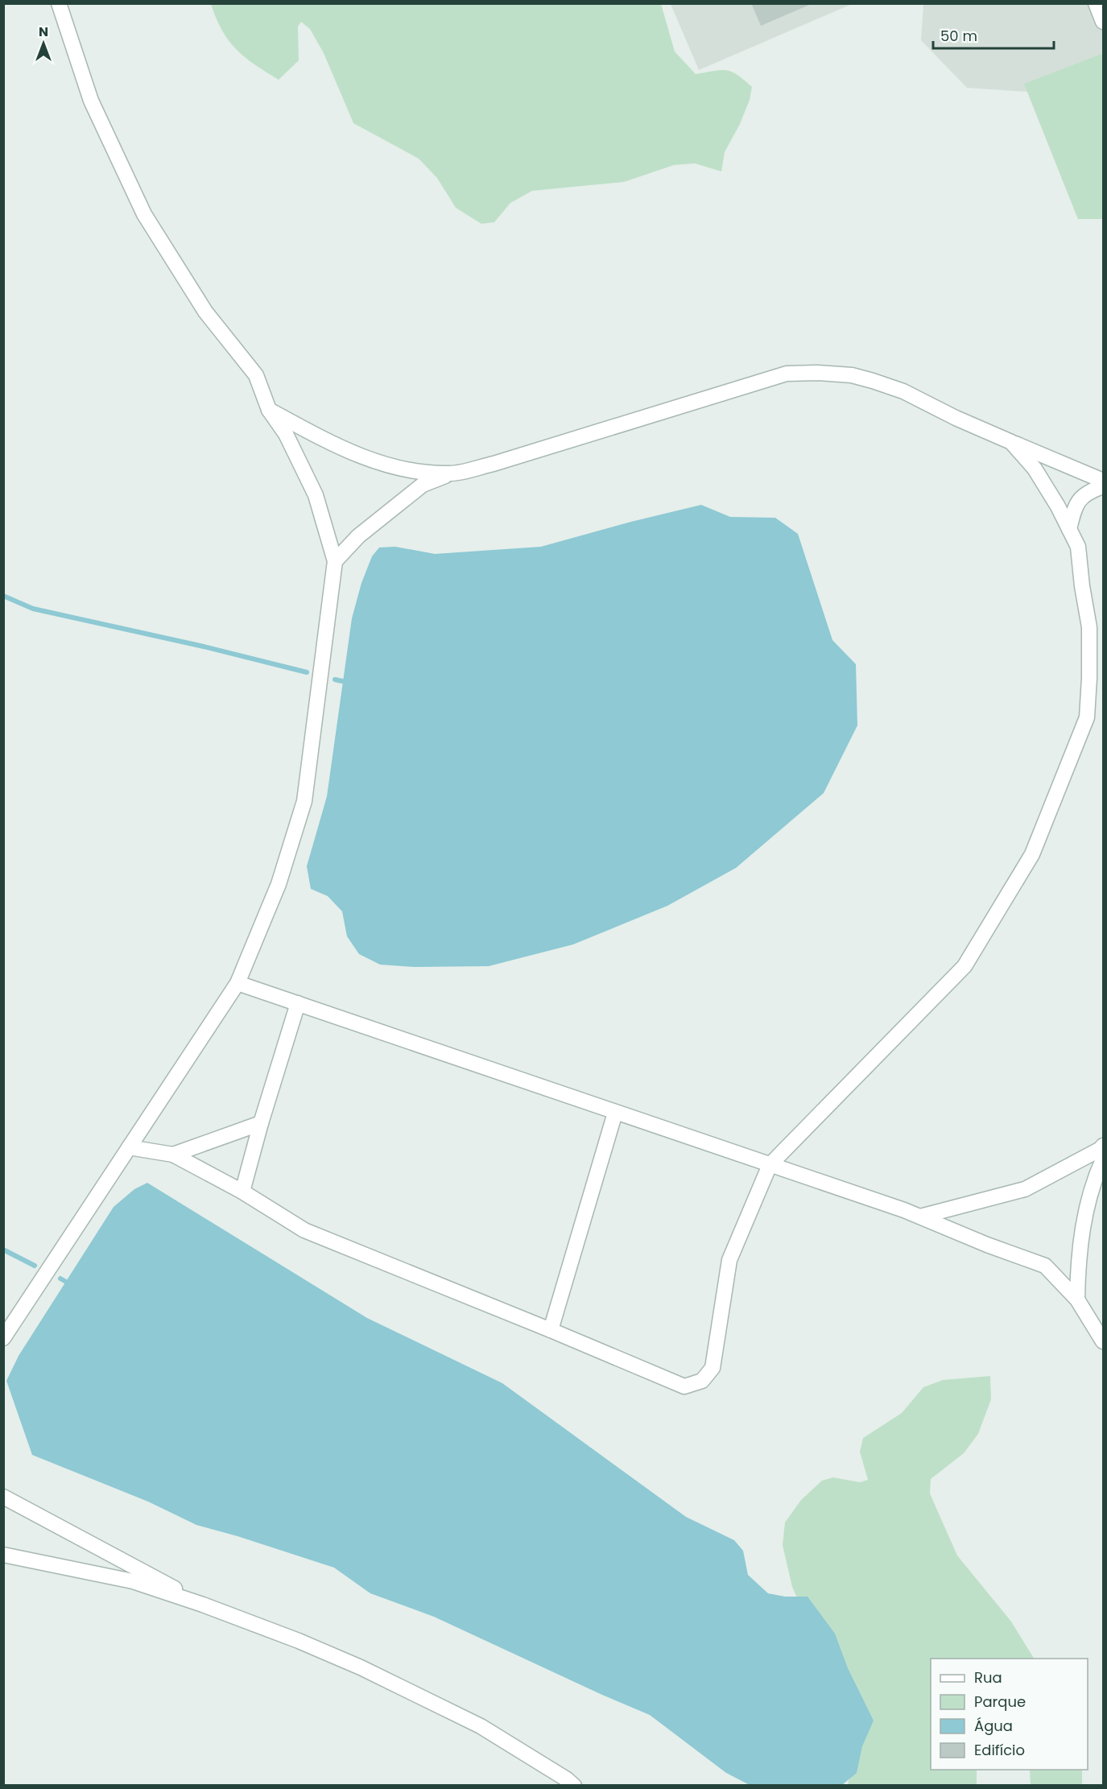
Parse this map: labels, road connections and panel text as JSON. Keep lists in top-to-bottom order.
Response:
{
  "legend": [
    "Rua",
    "Parque",
    "Água",
    "Edifício"
  ],
  "scale_bar": "50 m",
  "north": "top"
}
